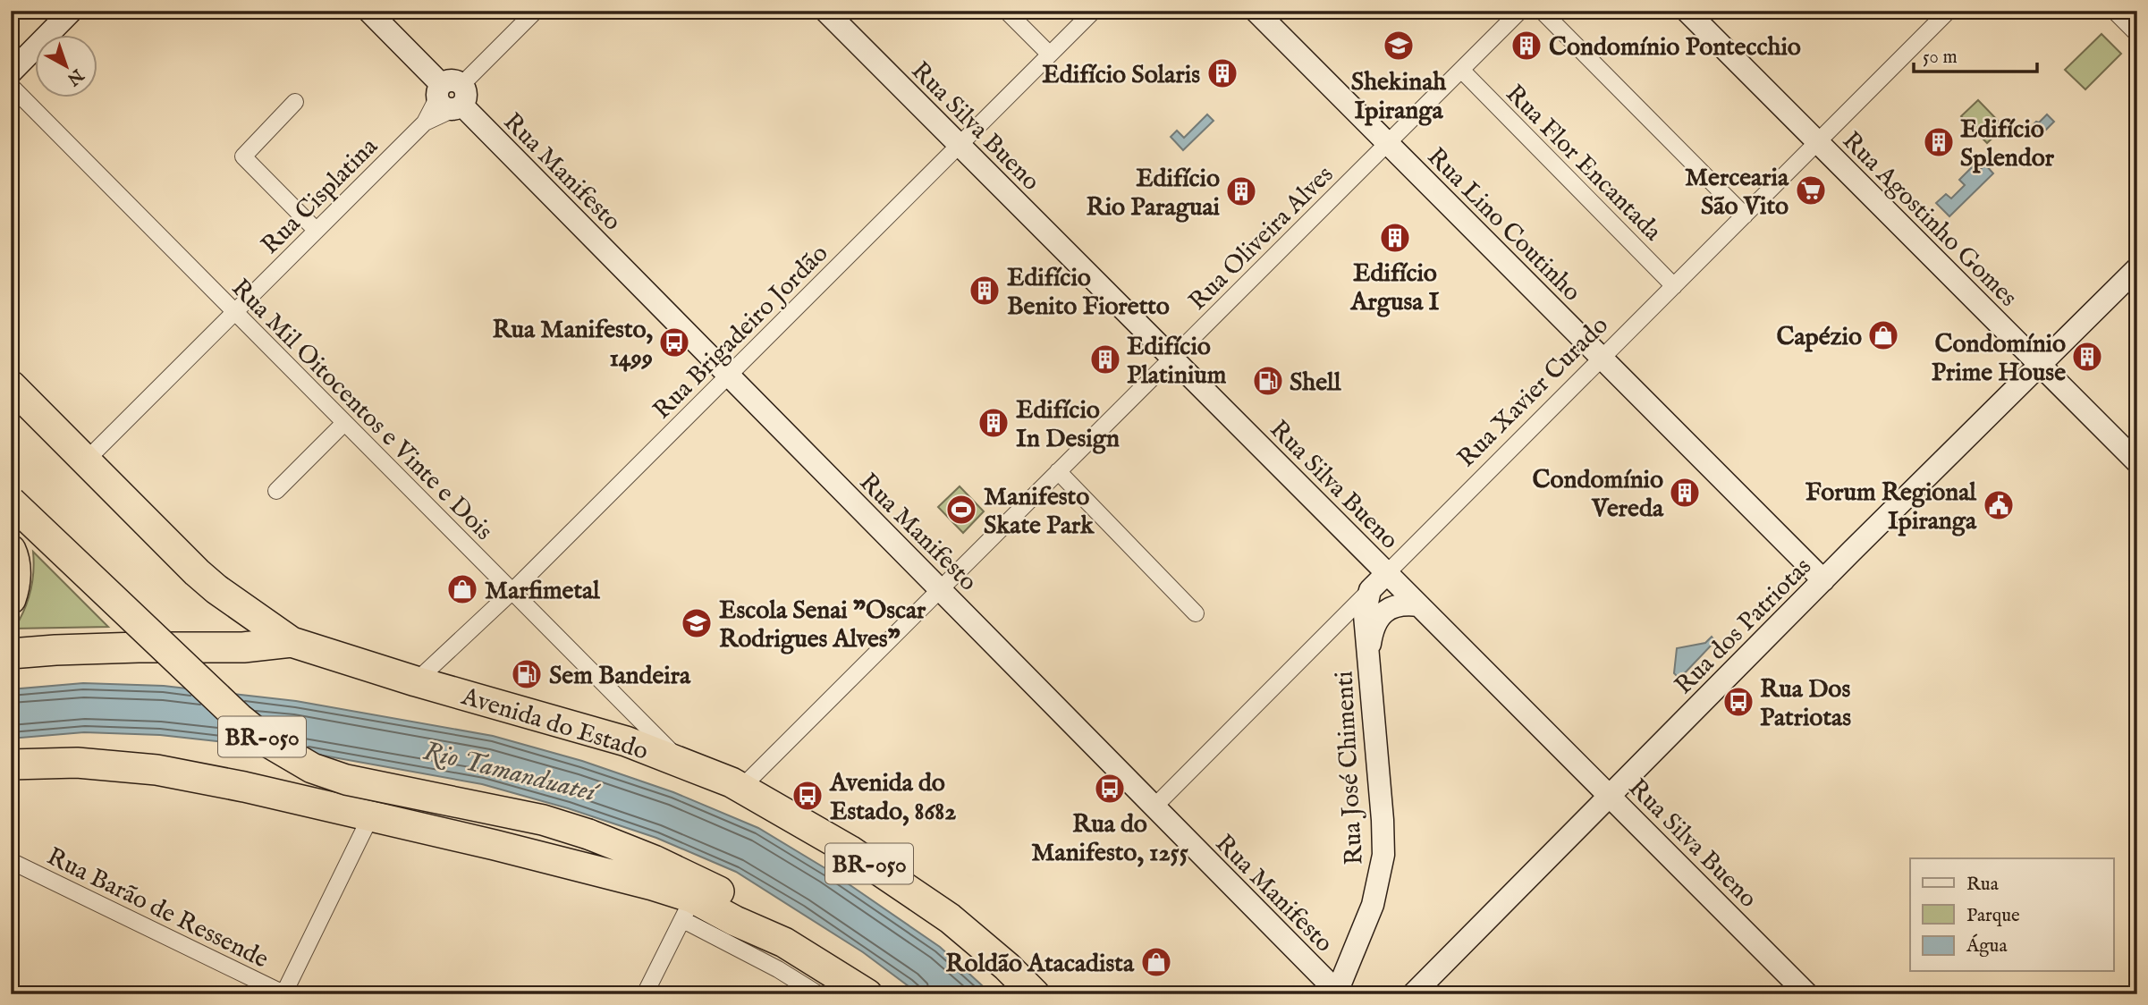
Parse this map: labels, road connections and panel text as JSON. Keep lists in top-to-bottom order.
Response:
{
  "streets": {
    "highway": ["Avenida do Estado", "BR-050"],
    "main road": [
      "Rua Silva Bueno",
      "Rua Manifesto",
      "Rua Agostinho Gomes",
      "Rua Lino Coutinho",
      "Rua Xavier Curado",
      "Rua dos Patriotas",
      "Rua José Chimenti"
    ],
    "street": [
      "Rua Flor Encantada",
      "Rua Cisplatina",
      "Rua Oliveira Alves",
      "Rua Brigadeiro Jordão",
      "Rua Mil Oitocentos e Vinte e Dois",
      "Rua Barão de Ressende"
    ]
  },
  "crossings": [
    ["Rua Silva Bueno", "Rua Oliveira Alves"],
    ["Rua Silva Bueno", "Rua Brigadeiro Jordão"],
    ["Rua Silva Bueno", "Rua Xavier Curado"],
    ["Rua Silva Bueno", "Rua dos Patriotas"],
    ["Rua Silva Bueno", "Rua José Chimenti"],
    ["Rua Flor Encantada", "Rua Oliveira Alves"],
    ["Rua Flor Encantada", "Rua Xavier Curado"],
    ["Rua Manifesto", "Rua Cisplatina"],
    ["Rua Manifesto", "Rua Oliveira Alves"],
    ["Rua Manifesto", "Rua Brigadeiro Jordão"],
    ["Rua Manifesto", "Rua Xavier Curado"],
    ["Rua Manifesto", "Rua José Chimenti"],
    ["Rua Cisplatina", "Rua Mil Oitocentos e Vinte e Dois"],
    ["Rua Cisplatina", "BR-050"],
    ["Rua Agostinho Gomes", "Rua Xavier Curado"],
    ["Rua Agostinho Gomes", "Rua dos Patriotas"],
    ["Rua Lino Coutinho", "Rua Oliveira Alves"],
    ["Rua Lino Coutinho", "Rua Xavier Curado"],
    ["Rua Lino Coutinho", "Rua dos Patriotas"],
    ["Rua Oliveira Alves", "Avenida do Estado"],
    ["Rua Brigadeiro Jordão", "Rua Mil Oitocentos e Vinte e Dois"],
    ["Rua Brigadeiro Jordão", "Avenida do Estado"],
    ["Rua Xavier Curado", "Rua José Chimenti"],
    ["Rua Mil Oitocentos e Vinte e Dois", "Avenida do Estado"],
    ["Avenida do Estado", "BR-050"]
  ],
  "water": ["Rio Tamanduateí"],
  "places": {
    "school or university": ["Shekinah Ipiranga", "Escola Senai \"Oscar Rodrigues Alves\""],
    "building": [
      "Condomínio Pontecchio",
      "Edifício Solaris",
      "Edifício Splendor",
      "Edifício Rio Paraguai",
      "Edifício Argusa I",
      "Edifício Benito Fioretto",
      "Condomínio Prime House",
      "Edifício Platinium",
      "Edifício In Design",
      "Condomínio Vereda"
    ],
    "supermarket": ["Mercearia São Vito"],
    "shop": ["Capézio", "Marfimetal", "Roldão Atacadista"],
    "bus stop": [
      "Rua Manifesto, 1499",
      "Rua Dos Patriotas",
      "Rua do Manifesto, 1255",
      "Avenida do Estado, 8682"
    ],
    "fuel station": ["Shell", "Sem Bandeira"],
    "public building": ["Forum Regional Ipiranga"],
    "sports": ["Manifesto Skate Park"]
  },
  "legend": ["Rua", "Parque", "Água"],
  "scale_bar": "50 m",
  "north": "bottom right"
}
